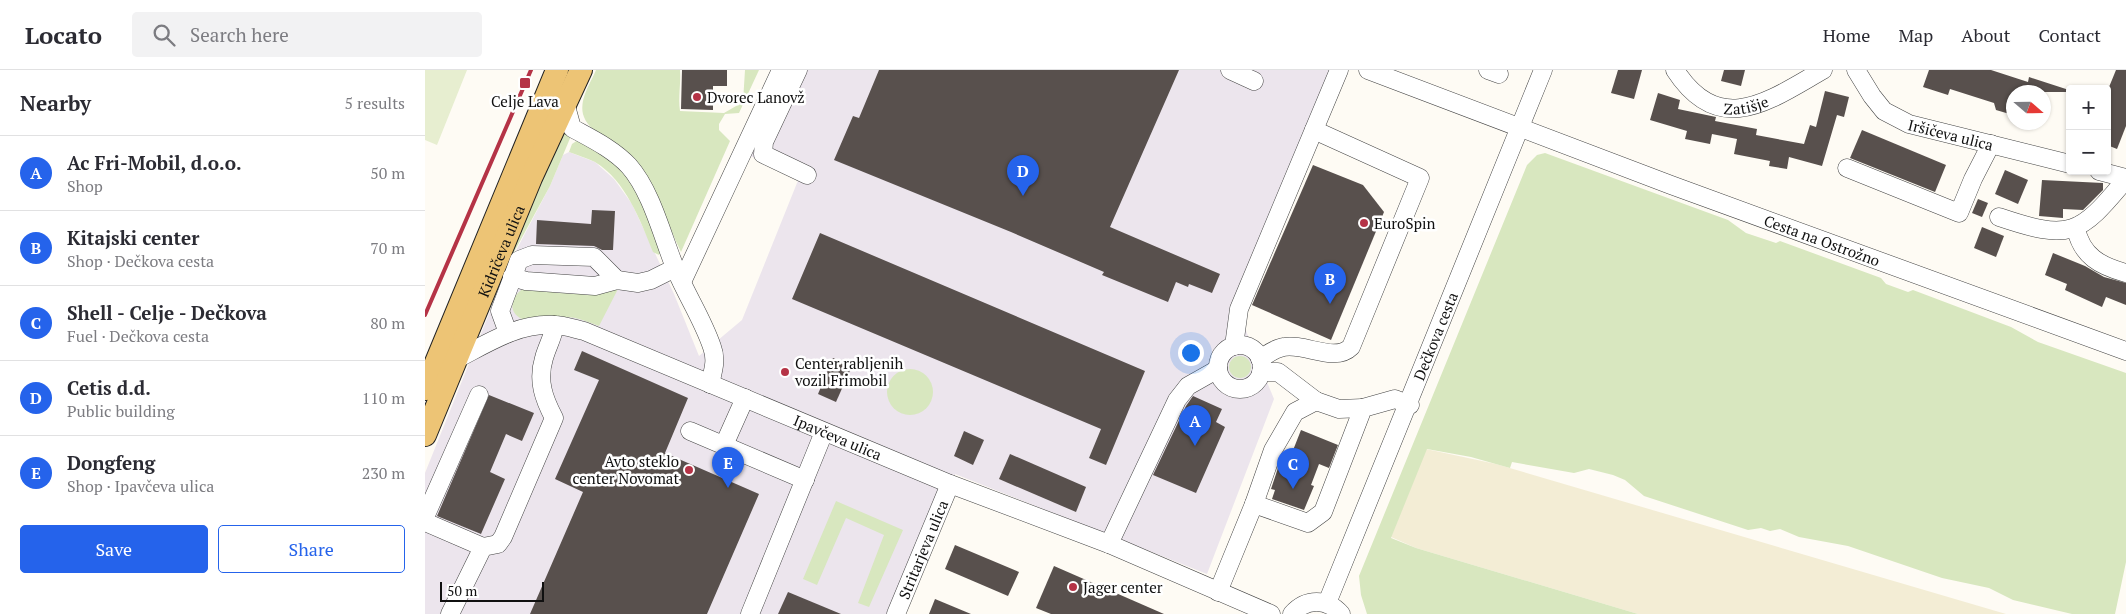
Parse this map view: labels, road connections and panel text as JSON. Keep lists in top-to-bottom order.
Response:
{
  "streets": {
    "main road": ["Kidričeva ulica"],
    "street": [
      "Zatišje",
      "Iršičeva ulica",
      "Cesta na Ostrožno",
      "Dečkova cesta",
      "Ipavčeva ulica",
      "Stritarjeva ulica"
    ]
  },
  "crossings": [
    ["Cesta na Ostrožno", "Dečkova cesta"],
    ["Kidričeva ulica", "Ipavčeva ulica"],
    ["Ipavčeva ulica", "Stritarjeva ulica"]
  ],
  "places": {
    "transit": ["Celje Lava"],
    "other": [
      "Dvorec Lanovž",
      "EuroSpin",
      "Center rabljenih vozil Frimobil",
      "Avto steklo center Novomat",
      "Jager center"
    ]
  },
  "scale_bar": "50 m",
  "north": "right",
  "page": {
    "header": "Locato",
    "search": "Search here",
    "nav": [
      "Home",
      "Map",
      "About",
      "Contact"
    ],
    "heading": ["Nearby", "5 results"],
    "map_buttons": ["+", "−"],
    "list": [
      {
        "mark": "A",
        "name": "Ac Fri-Mobil, d.o.o.",
        "note": "Shop",
        "value": "50 m"
      },
      {
        "mark": "B",
        "name": "Kitajski center",
        "note": "Shop · Dečkova cesta",
        "value": "70 m"
      },
      {
        "mark": "C",
        "name": "Shell - Celje - Dečkova",
        "note": "Fuel · Dečkova cesta",
        "value": "80 m"
      },
      {
        "mark": "D",
        "name": "Cetis d.d.",
        "note": "Public building",
        "value": "110 m"
      },
      {
        "mark": "E",
        "name": "Dongfeng",
        "note": "Shop · Ipavčeva ulica",
        "value": "230 m"
      }
    ],
    "pins": [
      "D",
      "B",
      "A",
      "E",
      "C"
    ],
    "buttons": ["Save", "Share"],
    "scale": "50 m"
  }
}
